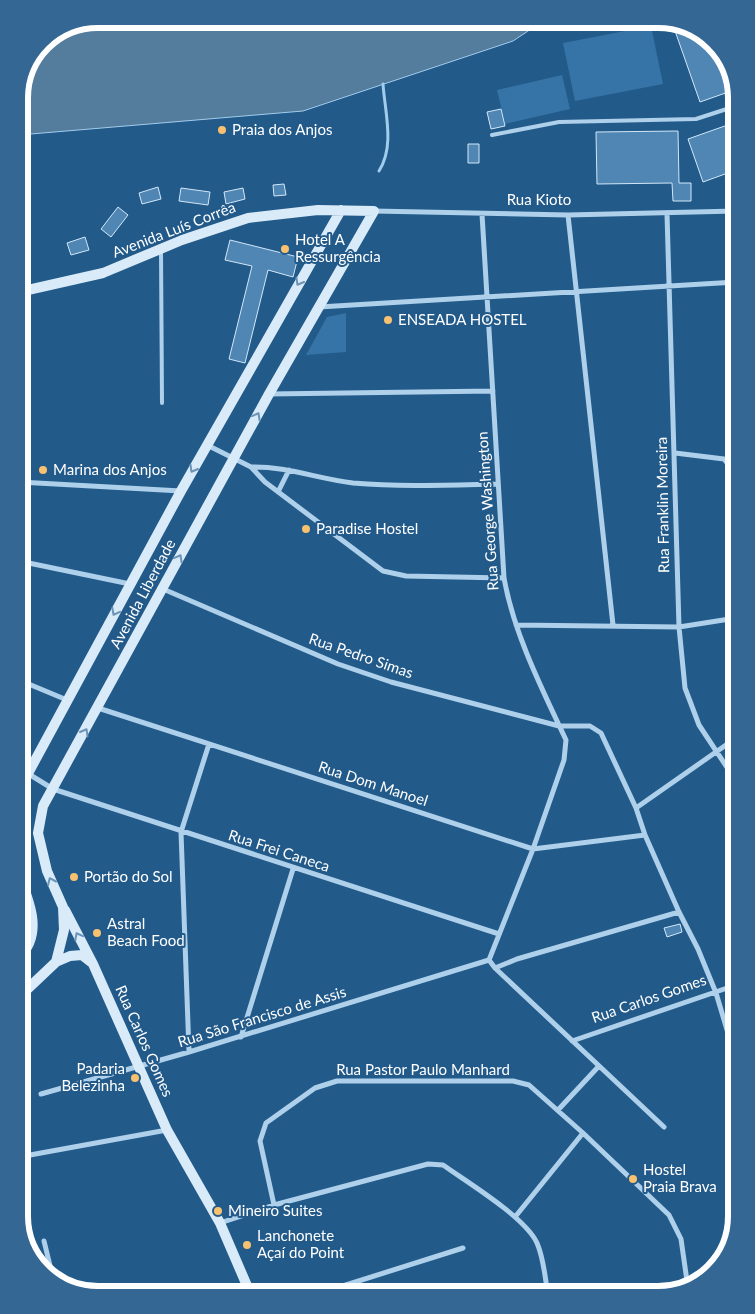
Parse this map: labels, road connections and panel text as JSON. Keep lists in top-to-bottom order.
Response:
{
  "streets": {
    "main road": [
      "Rua Kioto",
      "Avenida Luís Corrêa",
      "Avenida Liberdade",
      "Rua Carlos Gomes"
    ],
    "street": [
      "Rua Franklin Moreira",
      "Rua George Washington",
      "Rua Pedro Simas",
      "Rua Dom Manoel",
      "Rua Frei Caneca",
      "Rua São Francisco de Assis",
      "Rua Pastor Paulo Manhard"
    ]
  },
  "crossings": [
    ["Rua Kioto", "Avenida Luís Corrêa"],
    ["Rua Kioto", "Rua Franklin Moreira"],
    ["Rua Kioto", "Rua George Washington"],
    ["Rua Kioto", "Avenida Liberdade"],
    ["Avenida Luís Corrêa", "Avenida Liberdade"],
    ["Rua George Washington", "Rua Pedro Simas"],
    ["Rua George Washington", "Rua Dom Manoel"],
    ["Rua George Washington", "Rua Frei Caneca"],
    ["Rua George Washington", "Rua São Francisco de Assis"],
    ["Avenida Liberdade", "Rua Pedro Simas"],
    ["Avenida Liberdade", "Rua Dom Manoel"],
    ["Avenida Liberdade", "Rua Frei Caneca"],
    ["Avenida Liberdade", "Rua Carlos Gomes"],
    ["Rua Pedro Simas", "Rua Dom Manoel"],
    ["Rua Pedro Simas", "Rua Carlos Gomes"],
    ["Rua Carlos Gomes", "Rua São Francisco de Assis"]
  ],
  "places": [
    "Praia dos Anjos",
    "Hotel A Ressurgência",
    "ENSEADA HOSTEL",
    "Marina dos Anjos",
    "Paradise Hostel",
    "Portão do Sol",
    "Astral Beach Food",
    "Padaria Belezinha",
    "Hostel Praia Brava",
    "Mineiro Suites",
    "Lanchonete Açaí do Point"
  ]
}
